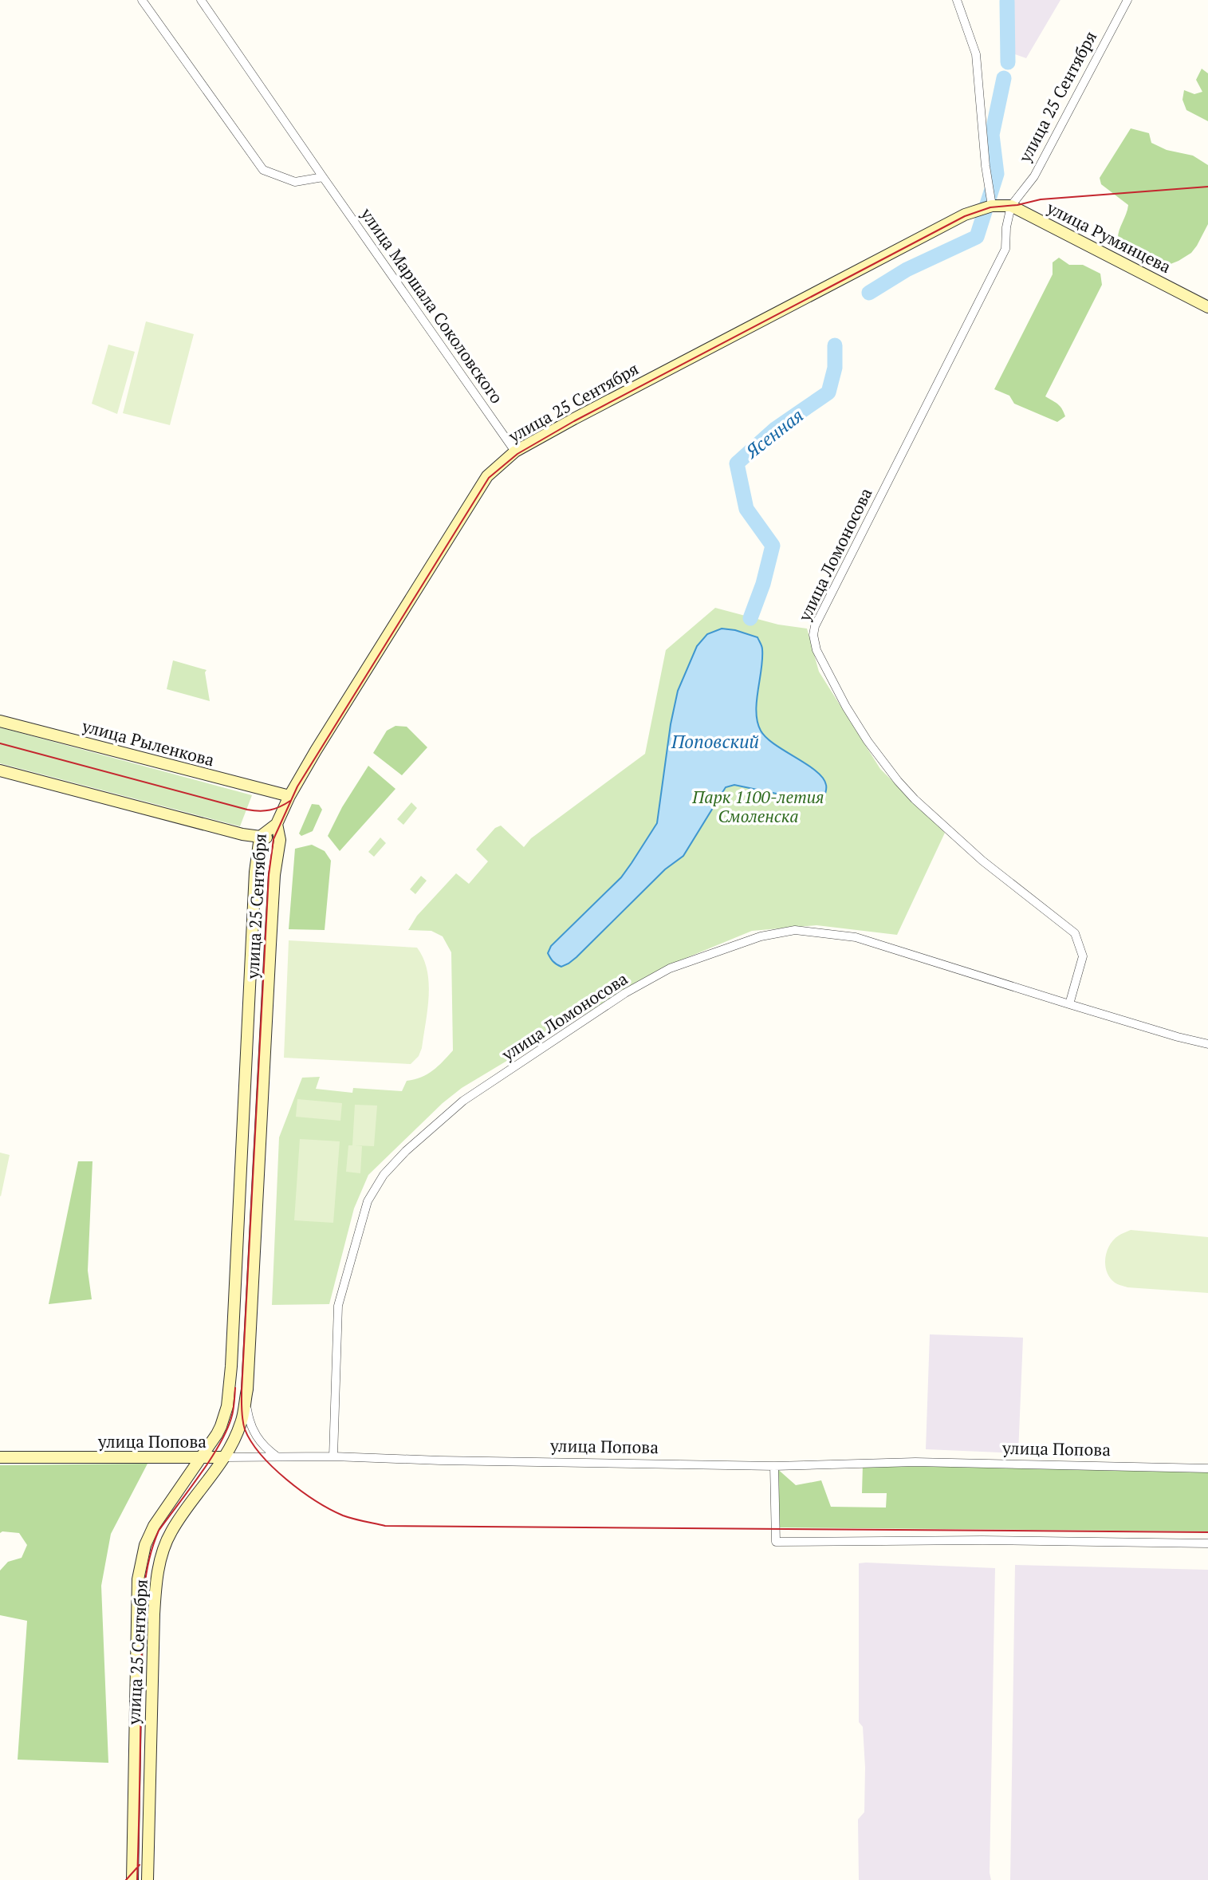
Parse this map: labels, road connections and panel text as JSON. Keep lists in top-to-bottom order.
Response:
{
  "streets": {
    "main road": [
      "улица 25 Сентября",
      "улица Румянцева",
      "улица Рыленкова",
      "улица Попова"
    ],
    "street": ["улица Маршала Соколовского", "улица Ломоносова"]
  },
  "crossings": [
    ["улица 25 Сентября", "улица Румянцева"],
    ["улица 25 Сентября", "улица Маршала Соколовского"],
    ["улица 25 Сентября", "улица Ломоносова"],
    ["улица 25 Сентября", "улица Рыленкова"],
    ["улица 25 Сентября", "улица Попова"],
    ["улица Румянцева", "улица Ломоносова"],
    ["улица Ломоносова", "улица Попова"]
  ],
  "water": ["Ясенная", "Поповский"],
  "parks": ["Парк 1100-летия Смоленска"]
}
